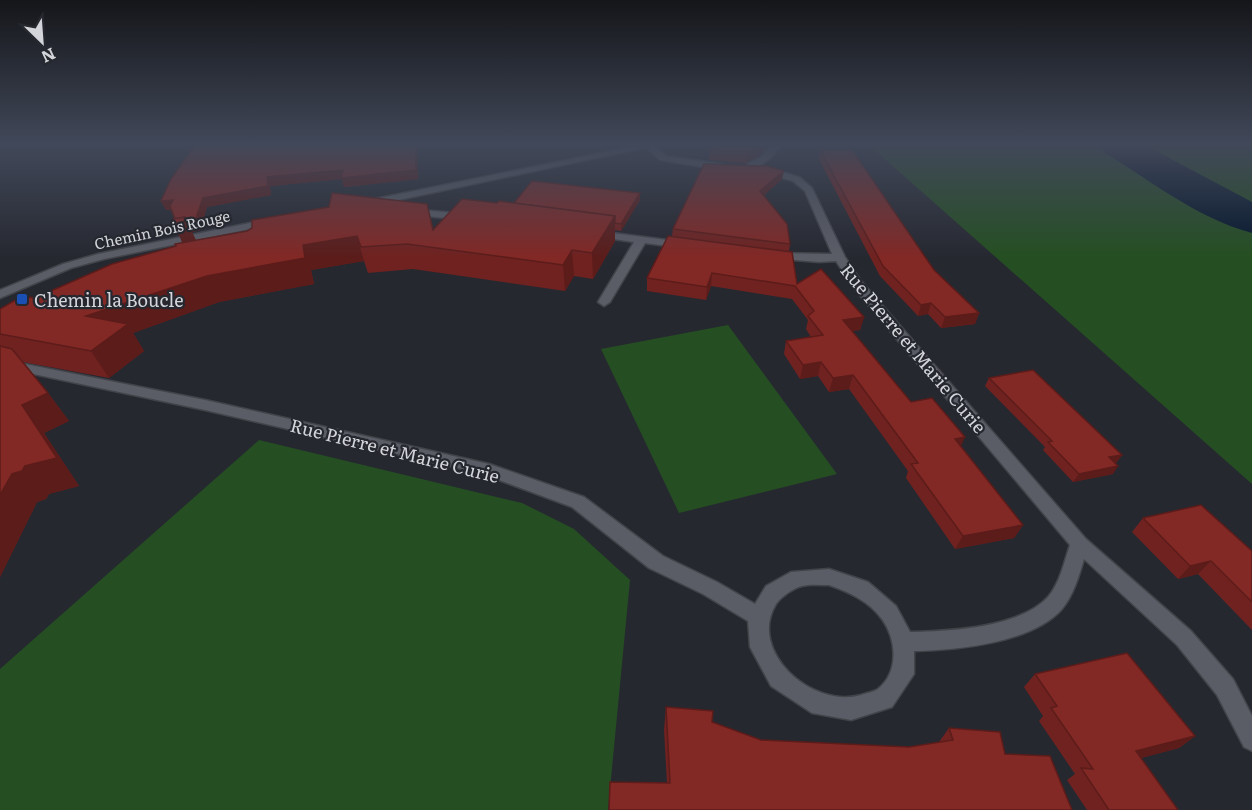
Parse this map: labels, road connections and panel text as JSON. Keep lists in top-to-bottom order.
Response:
{
  "streets": {
    "street": ["Chemin Bois Rouge", "Rue Pierre et Marie Curie"]
  },
  "places": {
    "transit": ["Chemin la Boucle"]
  },
  "north": "bottom right"
}
